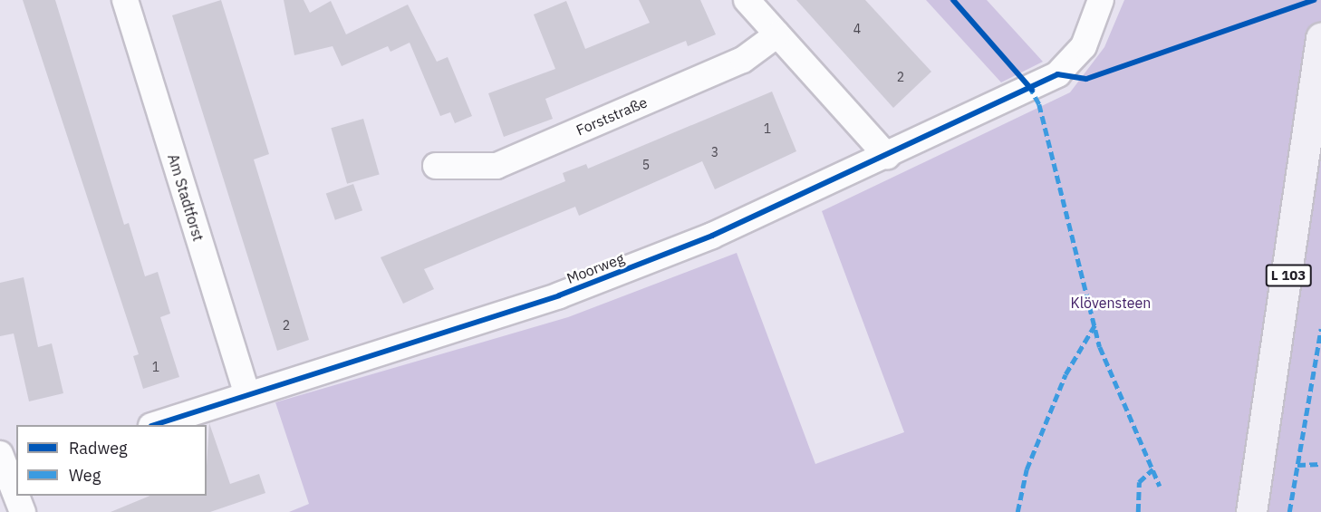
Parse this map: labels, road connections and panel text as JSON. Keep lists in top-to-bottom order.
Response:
{
  "streets": {
    "main road": ["L 103"],
    "street": ["Forststraße", "Am Stadtforst", "Moorweg"]
  },
  "crossings": [
    ["Am Stadtforst", "Moorweg"]
  ],
  "parks": ["Klövensteen"],
  "house_numbers": [
    "4",
    "2",
    "1",
    "3",
    "5",
    "2",
    "1"
  ],
  "legend": ["Radweg", "Weg"]
}
